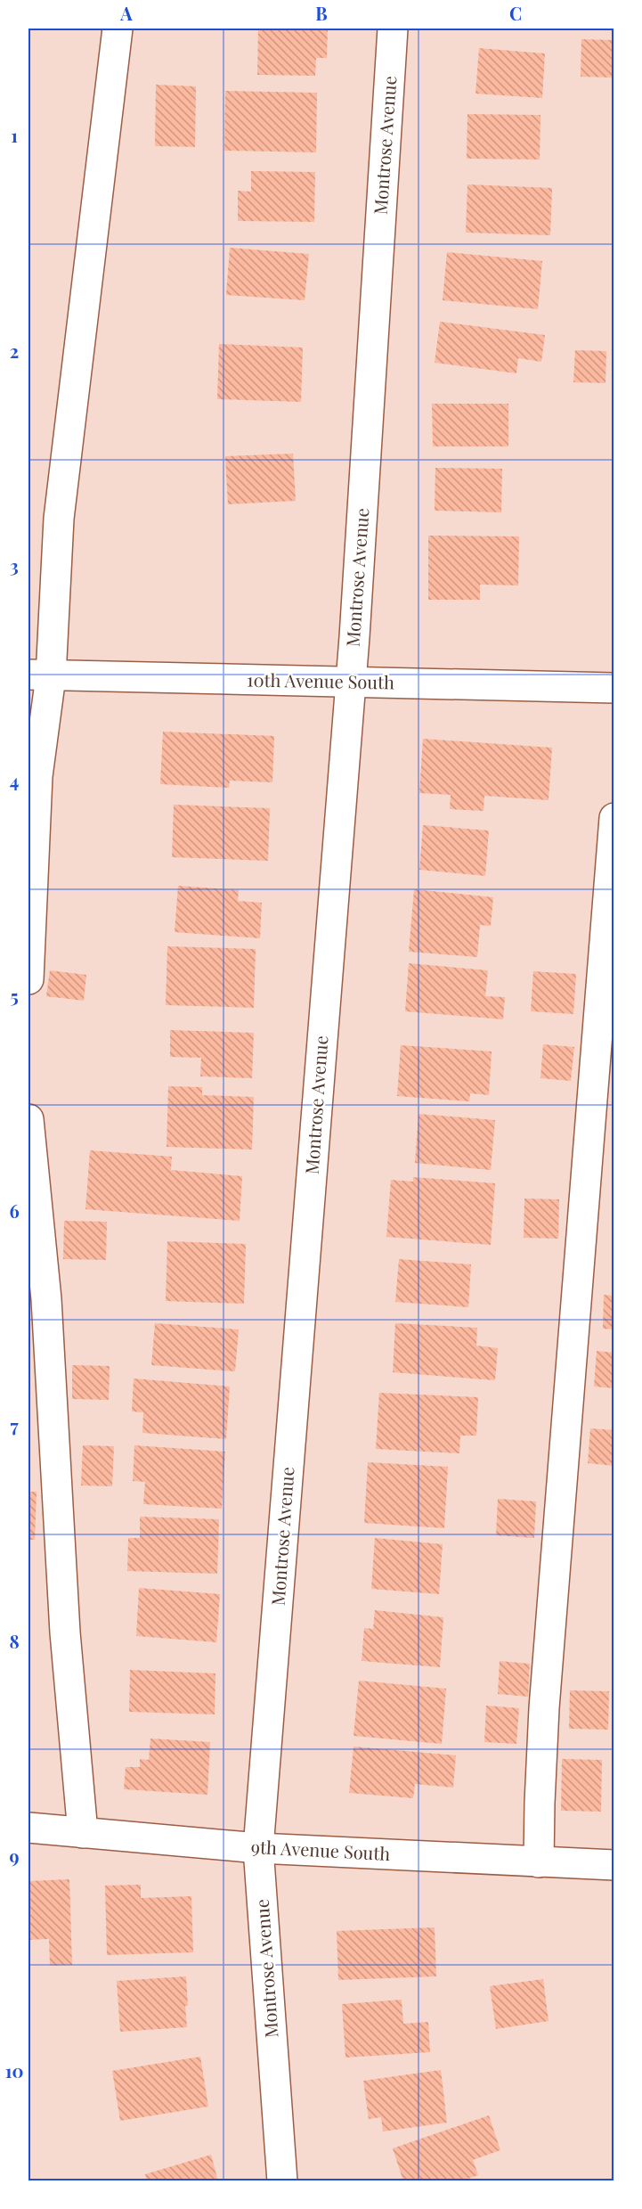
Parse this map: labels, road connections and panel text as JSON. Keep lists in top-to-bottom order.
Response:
{
  "streets": {
    "street": ["Montrose Avenue", "10th Avenue South", "9th Avenue South"]
  },
  "crossings": [
    ["Montrose Avenue", "10th Avenue South"],
    ["Montrose Avenue", "9th Avenue South"]
  ],
  "grid": {
    "columns": ["A", "B", "C"],
    "rows": [
      "1",
      "2",
      "3",
      "4",
      "5",
      "6",
      "7",
      "8",
      "9",
      "10"
    ]
  }
}
